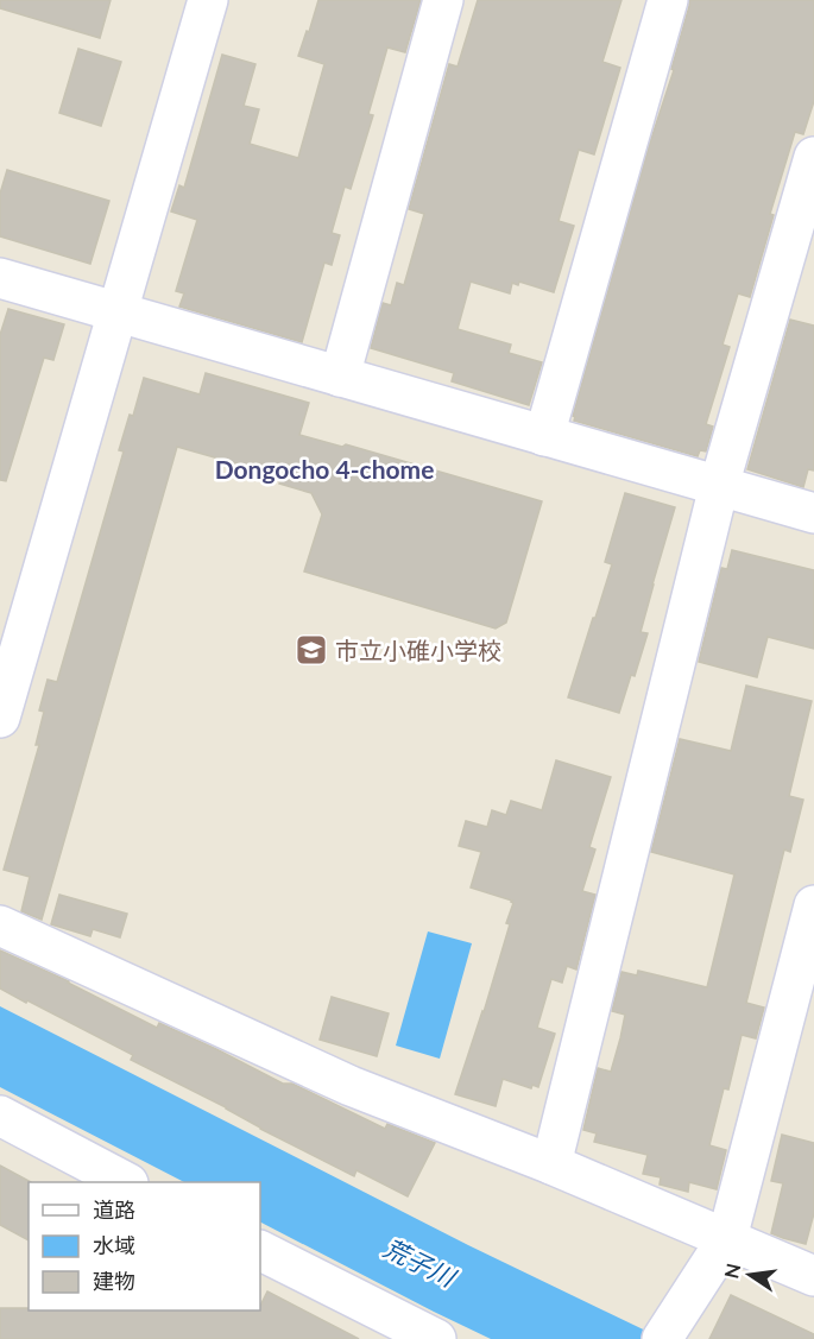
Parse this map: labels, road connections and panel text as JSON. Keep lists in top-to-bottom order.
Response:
{
  "districts": ["Dongocho 4-chome"],
  "water": ["荒子川"],
  "places": {
    "school or university": ["市立小碓小学校"]
  },
  "legend": ["道路", "水域", "建物"],
  "north": "left"
}
